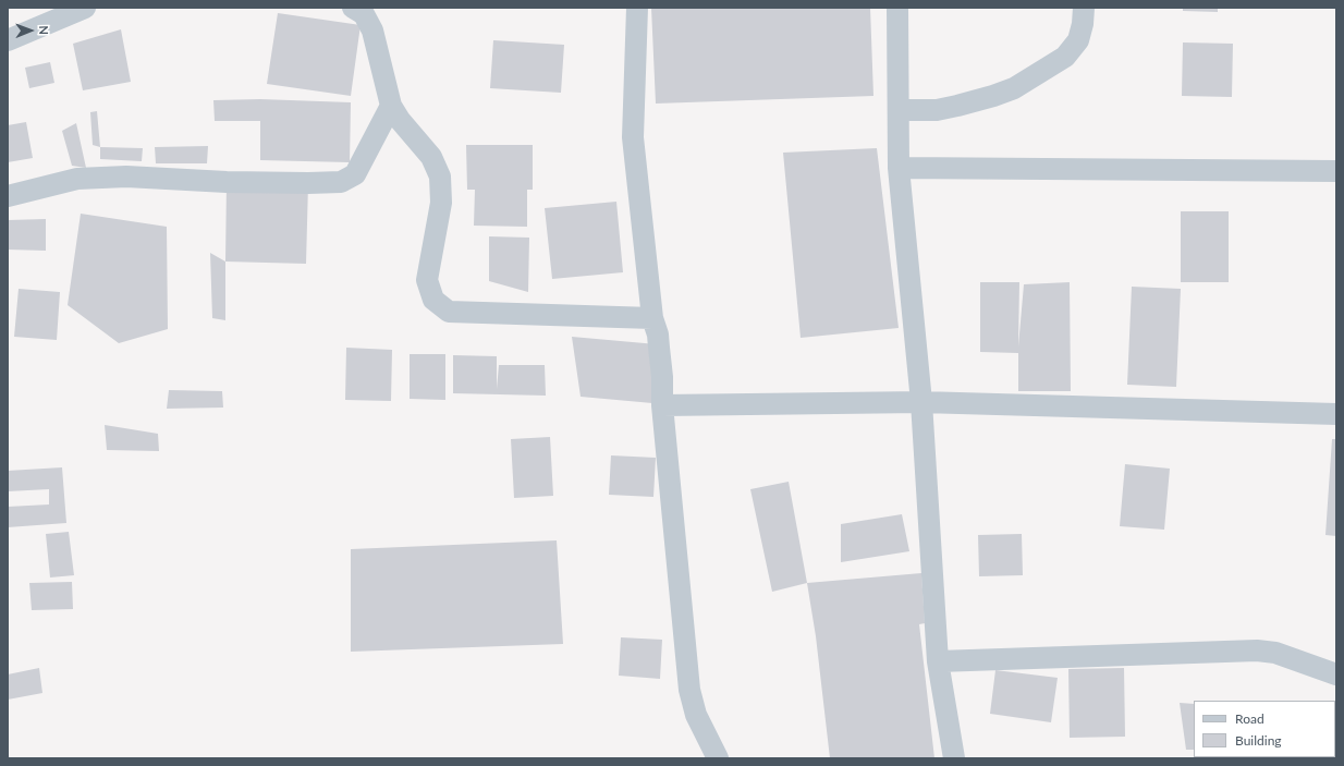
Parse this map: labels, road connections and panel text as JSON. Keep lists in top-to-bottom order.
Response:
{
  "legend": ["Road", "Building"],
  "north": "right"
}
